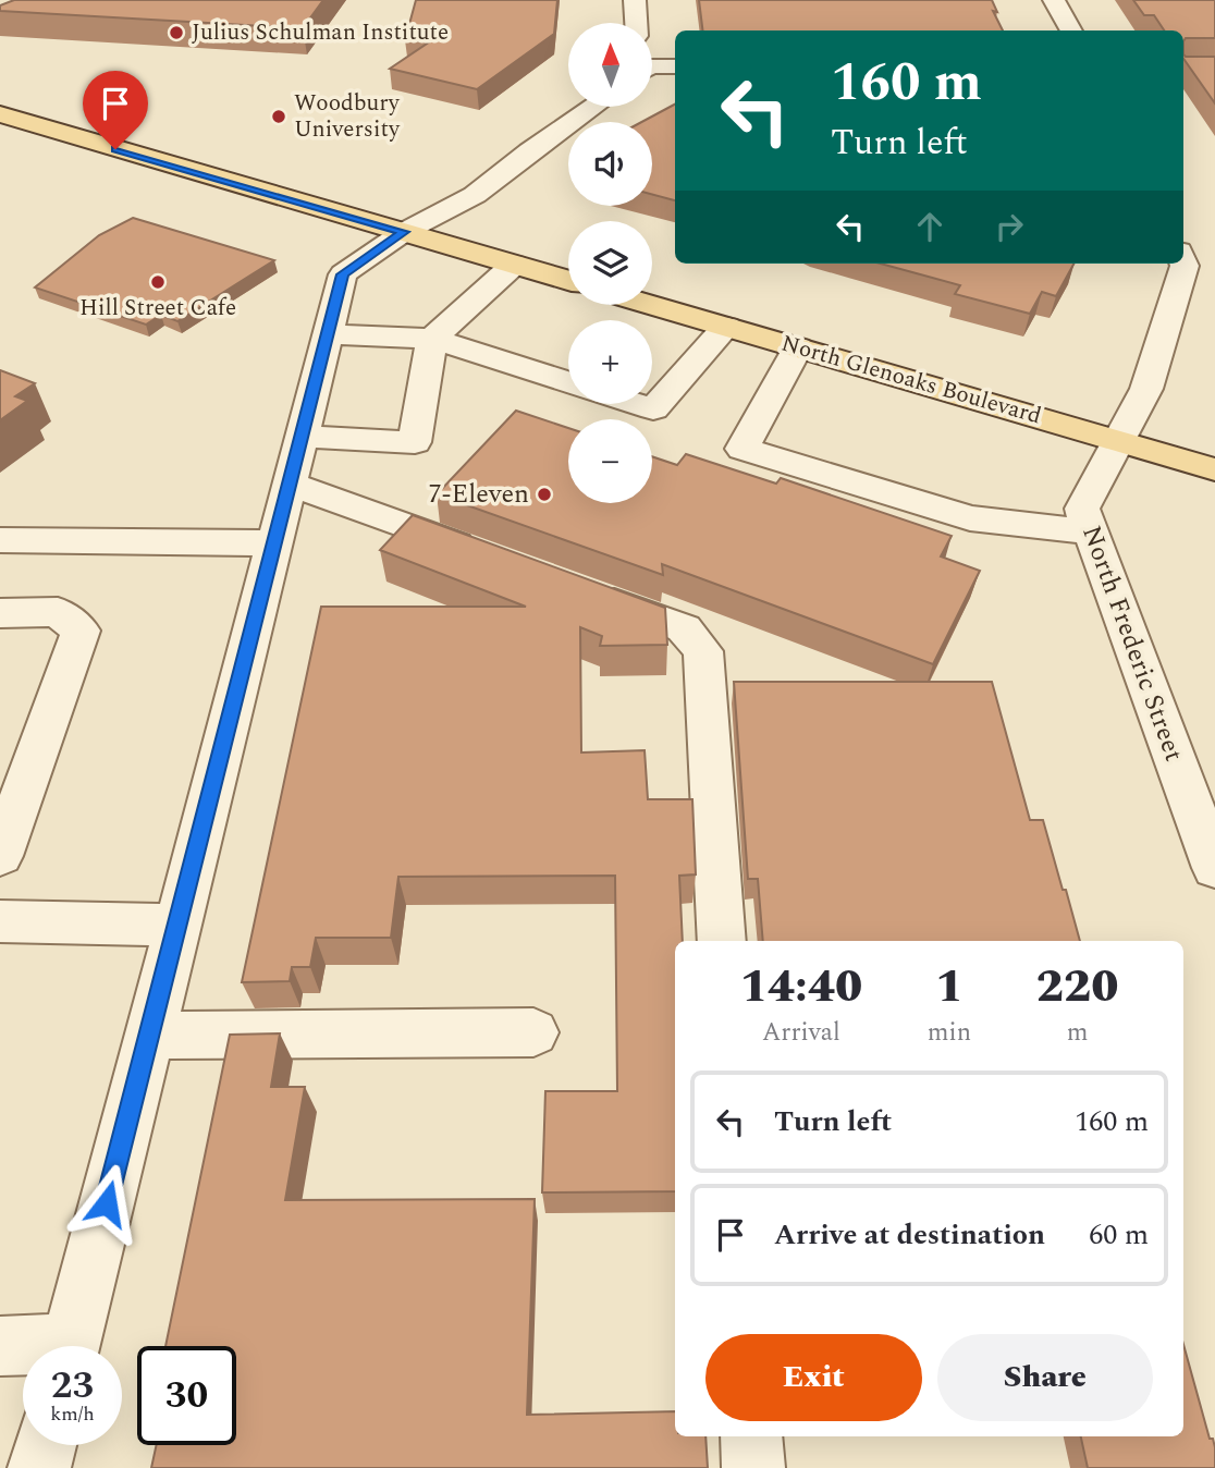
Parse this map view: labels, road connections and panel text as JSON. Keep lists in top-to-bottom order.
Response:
{
  "streets": {
    "main road": ["North Glenoaks Boulevard"],
    "street": ["North Frederic Street"]
  },
  "crossings": [
    ["North Glenoaks Boulevard", "North Frederic Street"]
  ],
  "places": [
    "Julius Schulman Institute",
    "Woodbury University",
    "Hill Street Cafe",
    "7-Eleven"
  ],
  "north": "top",
  "page": {
    "map_buttons": ["+", "−"],
    "turn": ["160 m", "Turn left"],
    "eta": [
      "14:40",
      "Arrival",
      "1",
      "min",
      "220",
      "m"
    ],
    "list": [
      {
        "name": "Turn left",
        "value": "160 m"
      },
      {
        "name": "Arrive at destination",
        "value": "60 m"
      }
    ],
    "buttons": ["Exit", "Share"],
    "speed": "23 km/h",
    "limit": "30"
  }
}
